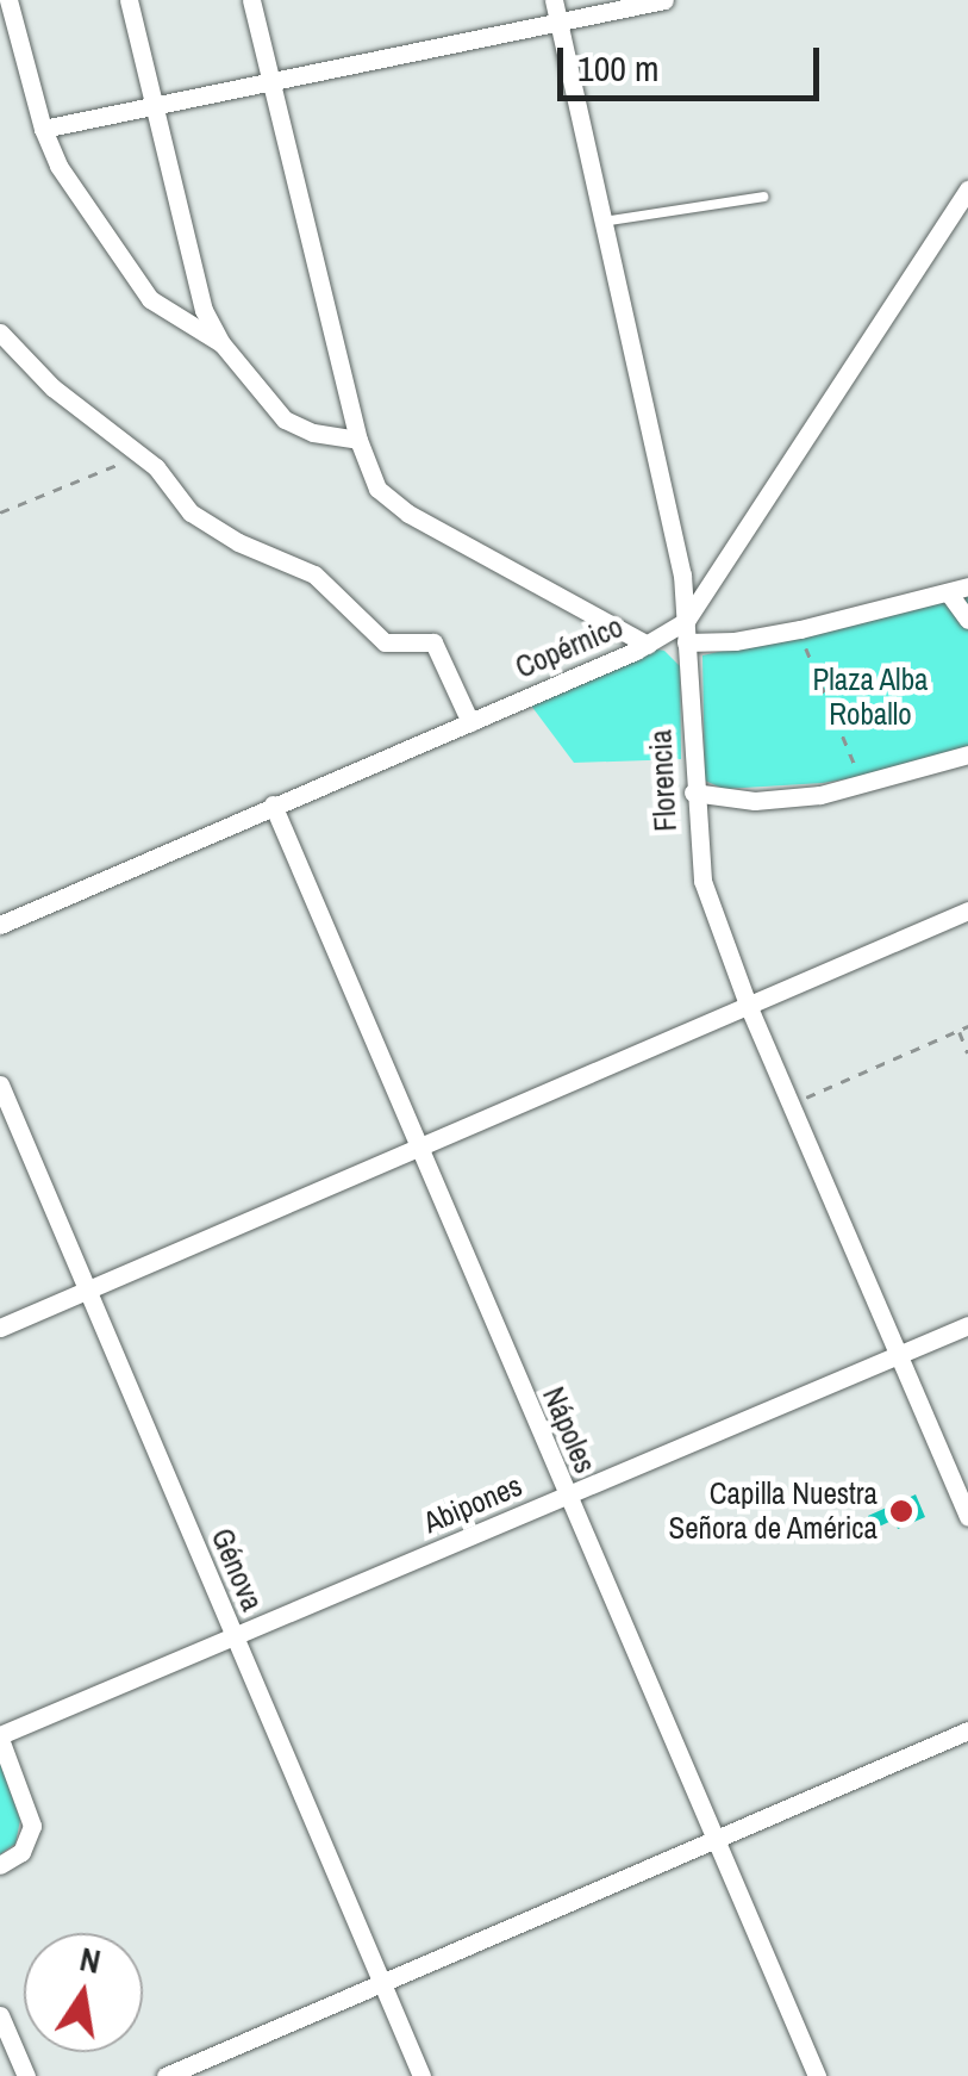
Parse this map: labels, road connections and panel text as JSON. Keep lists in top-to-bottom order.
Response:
{
  "streets": {
    "street": [
      "Copérnico",
      "Florencia",
      "Nápoles",
      "Abipones",
      "Génova"
    ]
  },
  "crossings": [
    ["Copérnico", "Florencia"],
    ["Copérnico", "Nápoles"],
    ["Florencia", "Abipones"],
    ["Nápoles", "Abipones"],
    ["Abipones", "Génova"]
  ],
  "parks": ["Plaza Alba Roballo"],
  "places": ["Capilla Nuestra Señora de América"],
  "scale_bar": "100 m",
  "north": "top"
}
